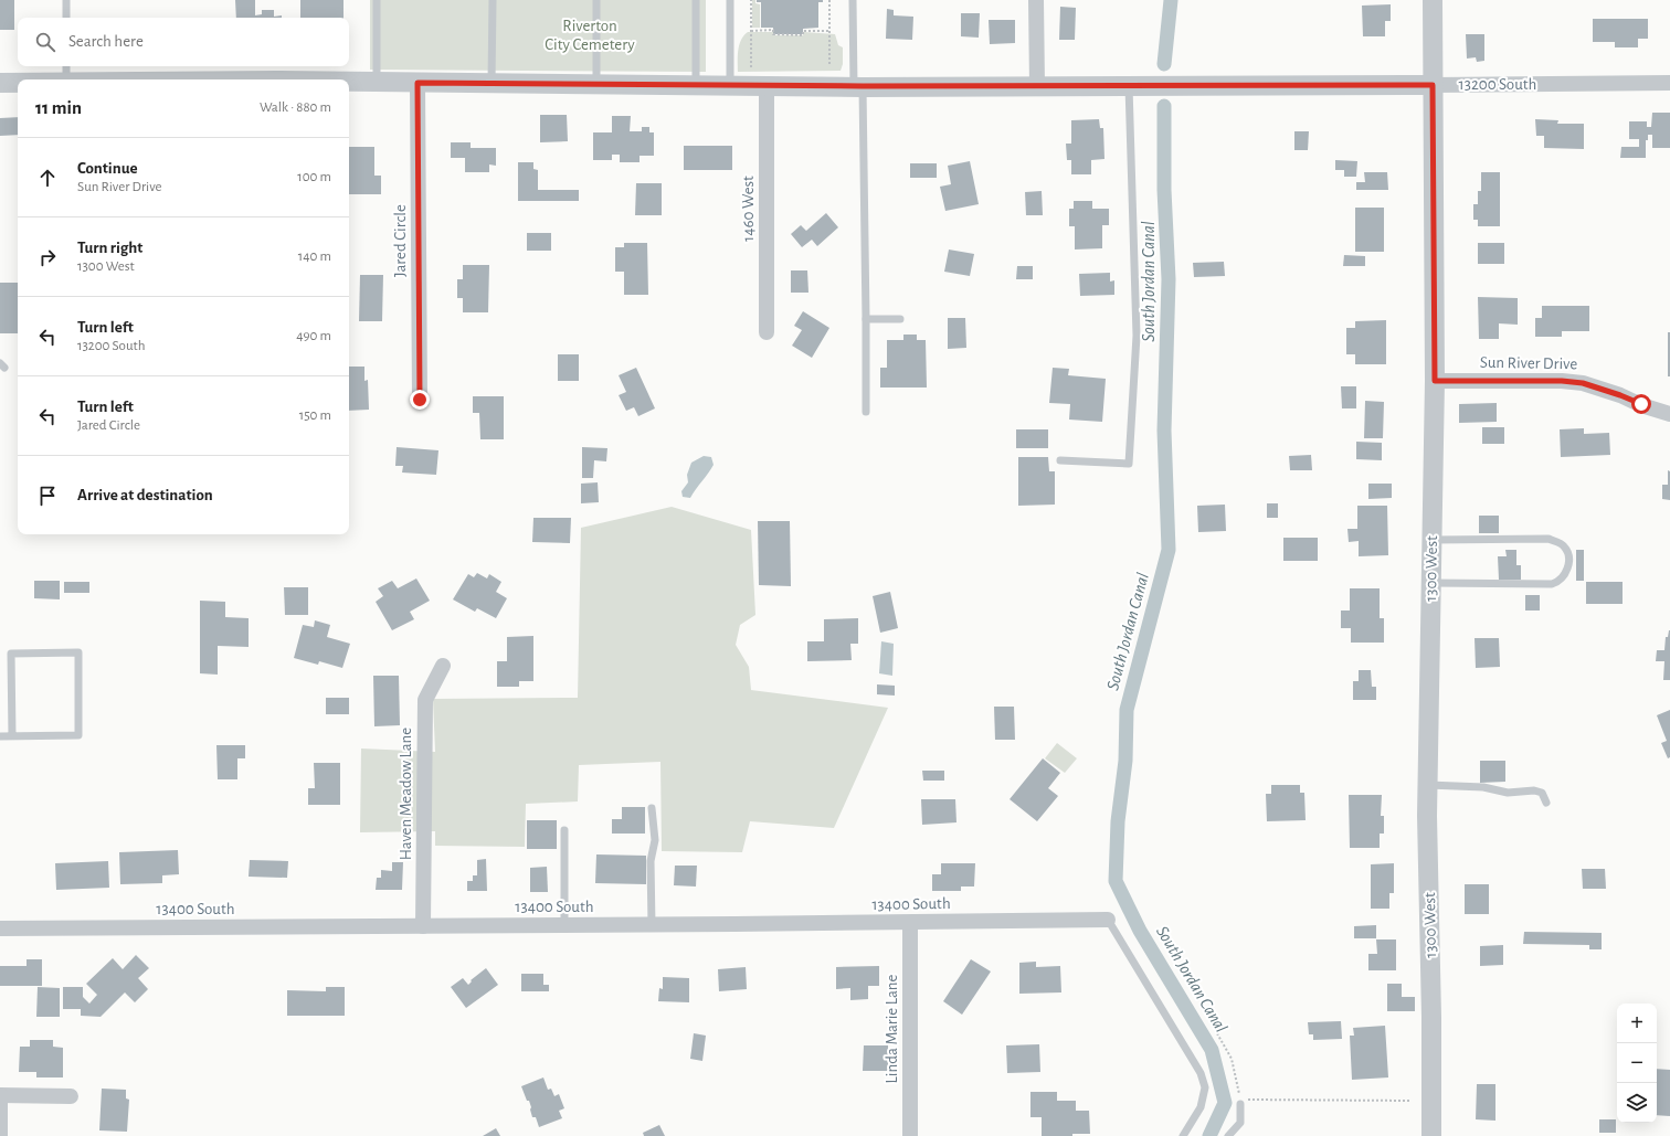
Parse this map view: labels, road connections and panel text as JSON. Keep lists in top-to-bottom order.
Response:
{
  "streets": {
    "street": [
      "13200 South",
      "1460 West",
      "Jared Circle",
      "Sun River Drive",
      "1300 West",
      "Haven Meadow Lane",
      "13400 South",
      "Linda Marie Lane"
    ]
  },
  "crossings": [
    ["13200 South", "1460 West"],
    ["13200 South", "Jared Circle"],
    ["13200 South", "1300 West"],
    ["Sun River Drive", "1300 West"],
    ["Haven Meadow Lane", "13400 South"],
    ["13400 South", "Linda Marie Lane"]
  ],
  "water": ["South Jordan Canal"],
  "parks": ["Riverton City Cemetery"],
  "page": {
    "search": "Search here",
    "heading": ["11 min", "Walk · 880 m"],
    "list": [
      ["Continue", "Sun River Drive", "100 m"],
      ["Turn right", "1300 West", "140 m"],
      ["Turn left", "13200 South", "490 m"],
      ["Turn left", "Jared Circle", "150 m"],
      "Arrive at destination"
    ],
    "map_buttons": ["+", "−"]
  }
}
